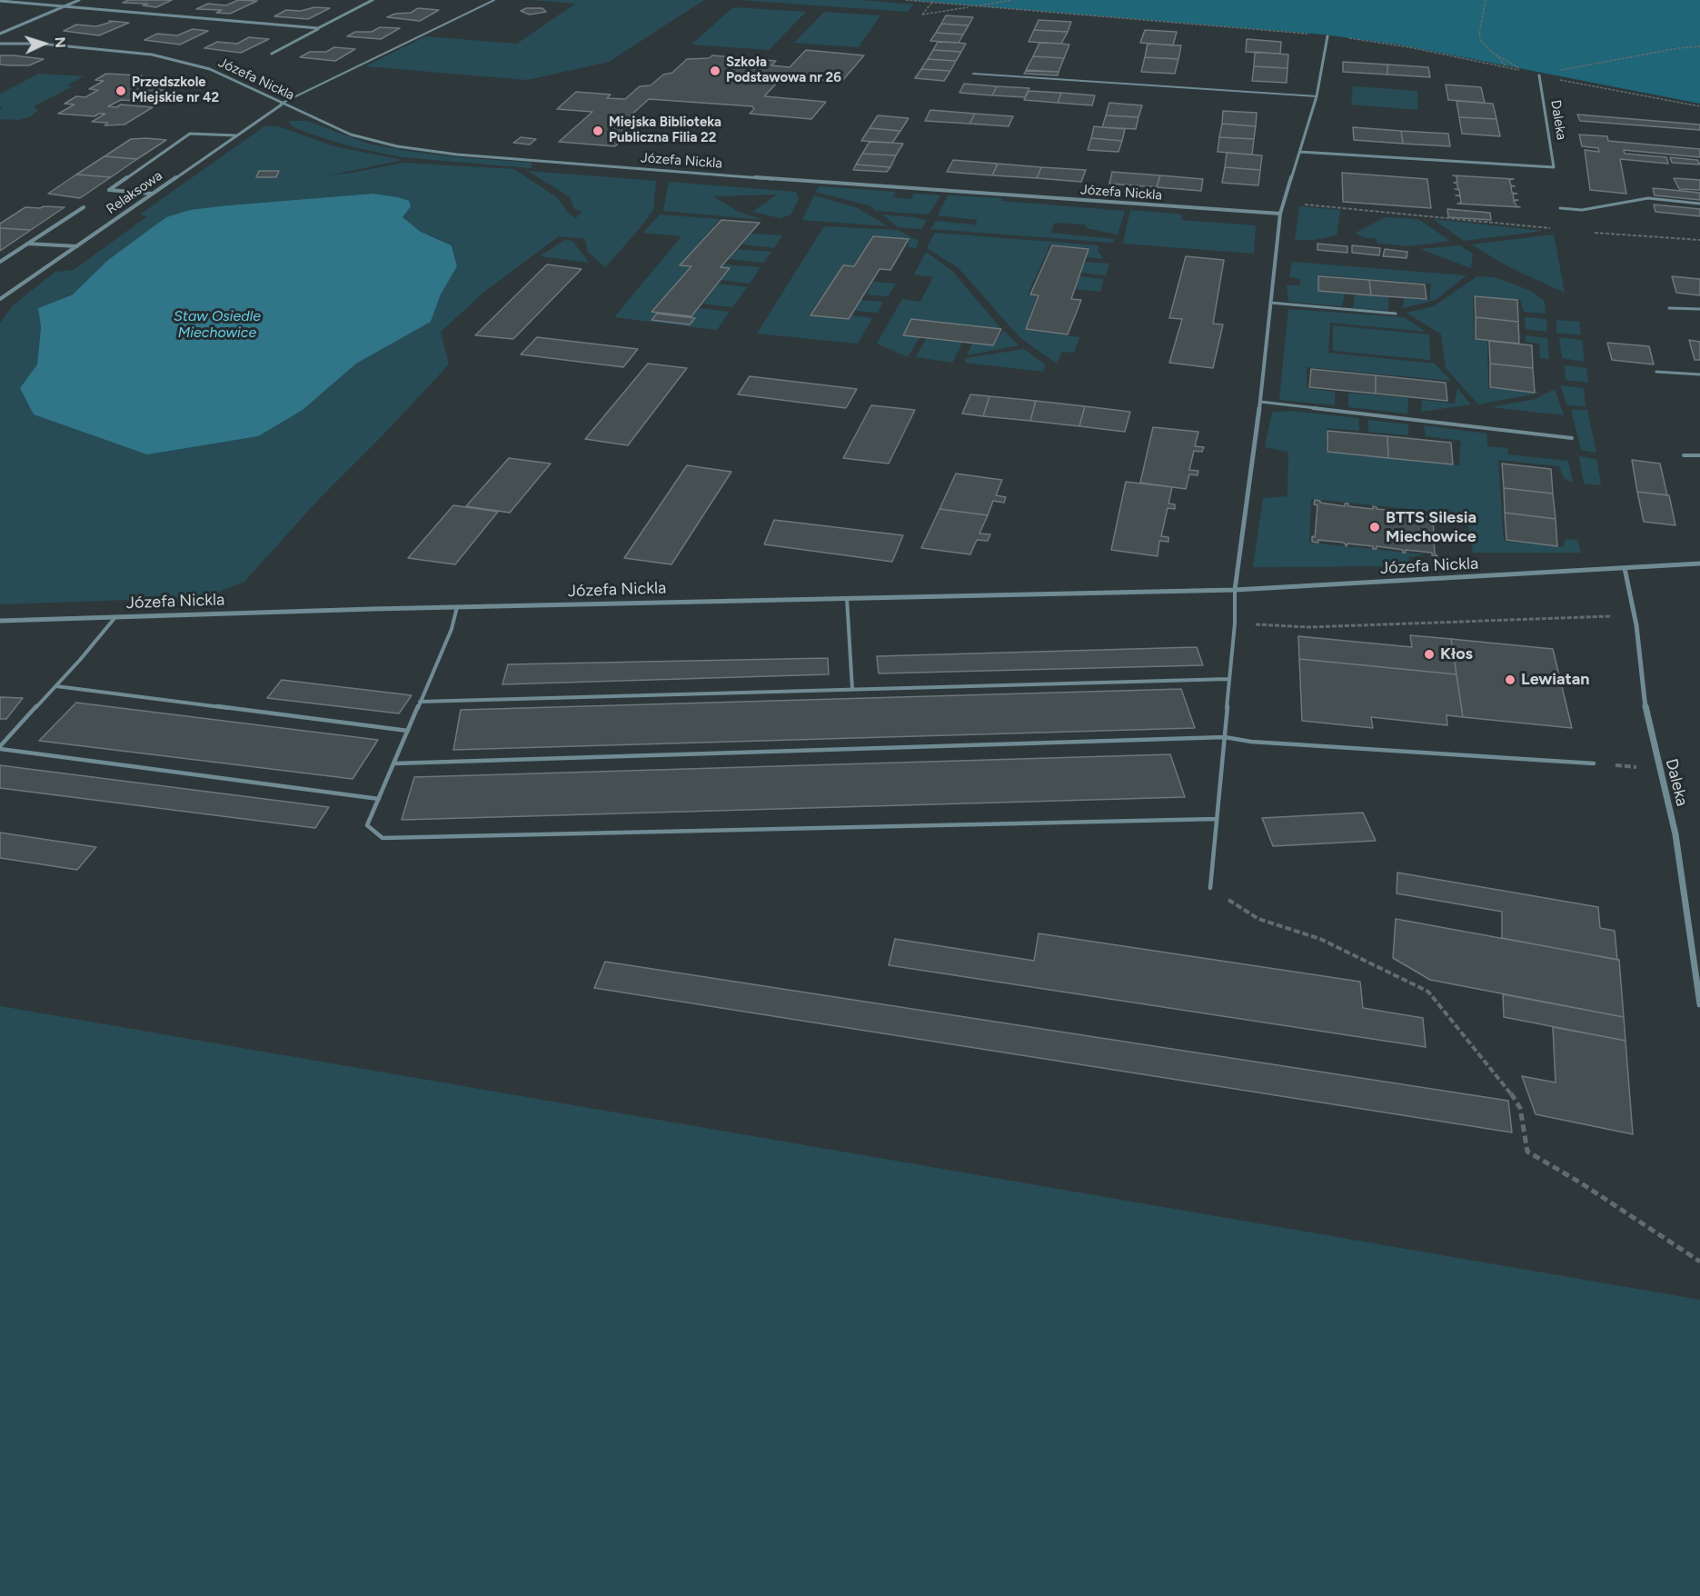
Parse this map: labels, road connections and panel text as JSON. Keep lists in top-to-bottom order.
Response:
{
  "streets": {
    "street": ["Józefa Nickla", "Daleka", "Relaksowa"]
  },
  "crossings": [
    ["Józefa Nickla", "Daleka"],
    ["Józefa Nickla", "Relaksowa"]
  ],
  "water": ["Staw Osiedle Miechowice"],
  "places": [
    "Szkoła Podstawowa nr 26",
    "Przedszkole Miejskie nr 42",
    "Miejska Biblioteka Publiczna Filia 22",
    "BTTS Silesia Miechowice",
    "Kłos",
    "Lewiatan"
  ],
  "north": "right"
}
